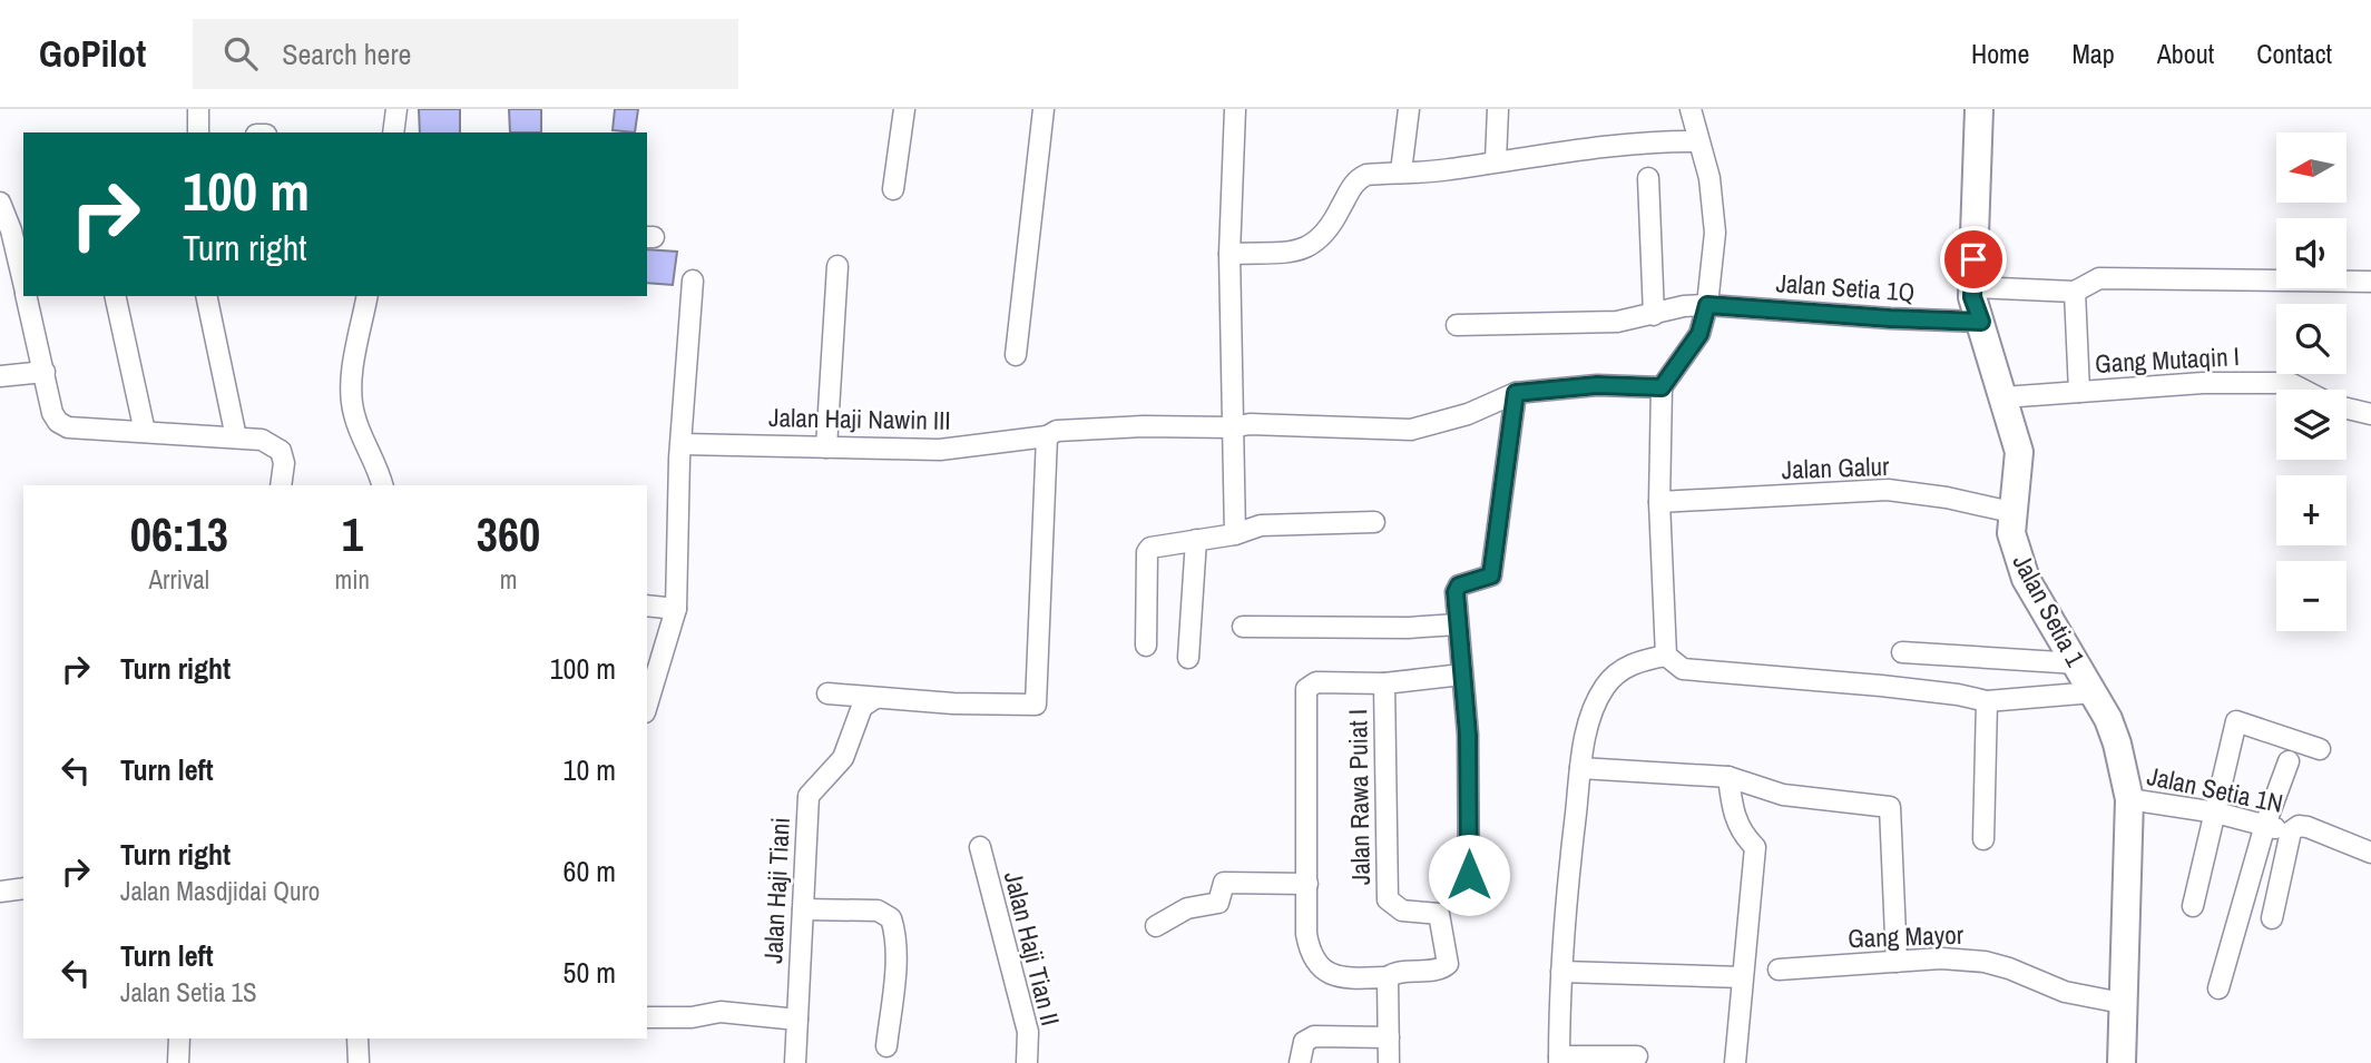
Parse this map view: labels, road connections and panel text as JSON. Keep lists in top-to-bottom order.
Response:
{
  "streets": {
    "street": [
      "Jalan Setia 1Q",
      "Gang Mutaqin I",
      "Jalan Haji Nawin III",
      "Jalan Galur",
      "Jalan Setia 1",
      "Jalan Setia 1N",
      "Jalan Rawa Puiat I",
      "Jalan Haji Tiani",
      "Gang Mayor",
      "Jalan Haji Tian II"
    ]
  },
  "crossings": [
    ["Jalan Setia 1Q", "Jalan Setia 1"],
    ["Gang Mutaqin I", "Jalan Setia 1"],
    ["Jalan Galur", "Jalan Setia 1"],
    ["Jalan Setia 1", "Jalan Setia 1N"],
    ["Jalan Setia 1", "Gang Mayor"]
  ],
  "north": "left",
  "page": {
    "header": "GoPilot",
    "search": "Search here",
    "nav": [
      "Home",
      "Map",
      "About",
      "Contact"
    ],
    "map_buttons": ["+", "−"],
    "turn": ["100 m", "Turn right"],
    "eta": [
      "06:13",
      "Arrival",
      "1",
      "min",
      "360",
      "m"
    ],
    "list": [
      {
        "name": "Turn right",
        "value": "100 m"
      },
      {
        "name": "Turn left",
        "value": "10 m"
      },
      {
        "name": "Turn right",
        "note": "Jalan Masdjidai Quro",
        "value": "60 m"
      },
      {
        "name": "Turn left",
        "note": "Jalan Setia 1S",
        "value": "50 m"
      }
    ]
  }
}
